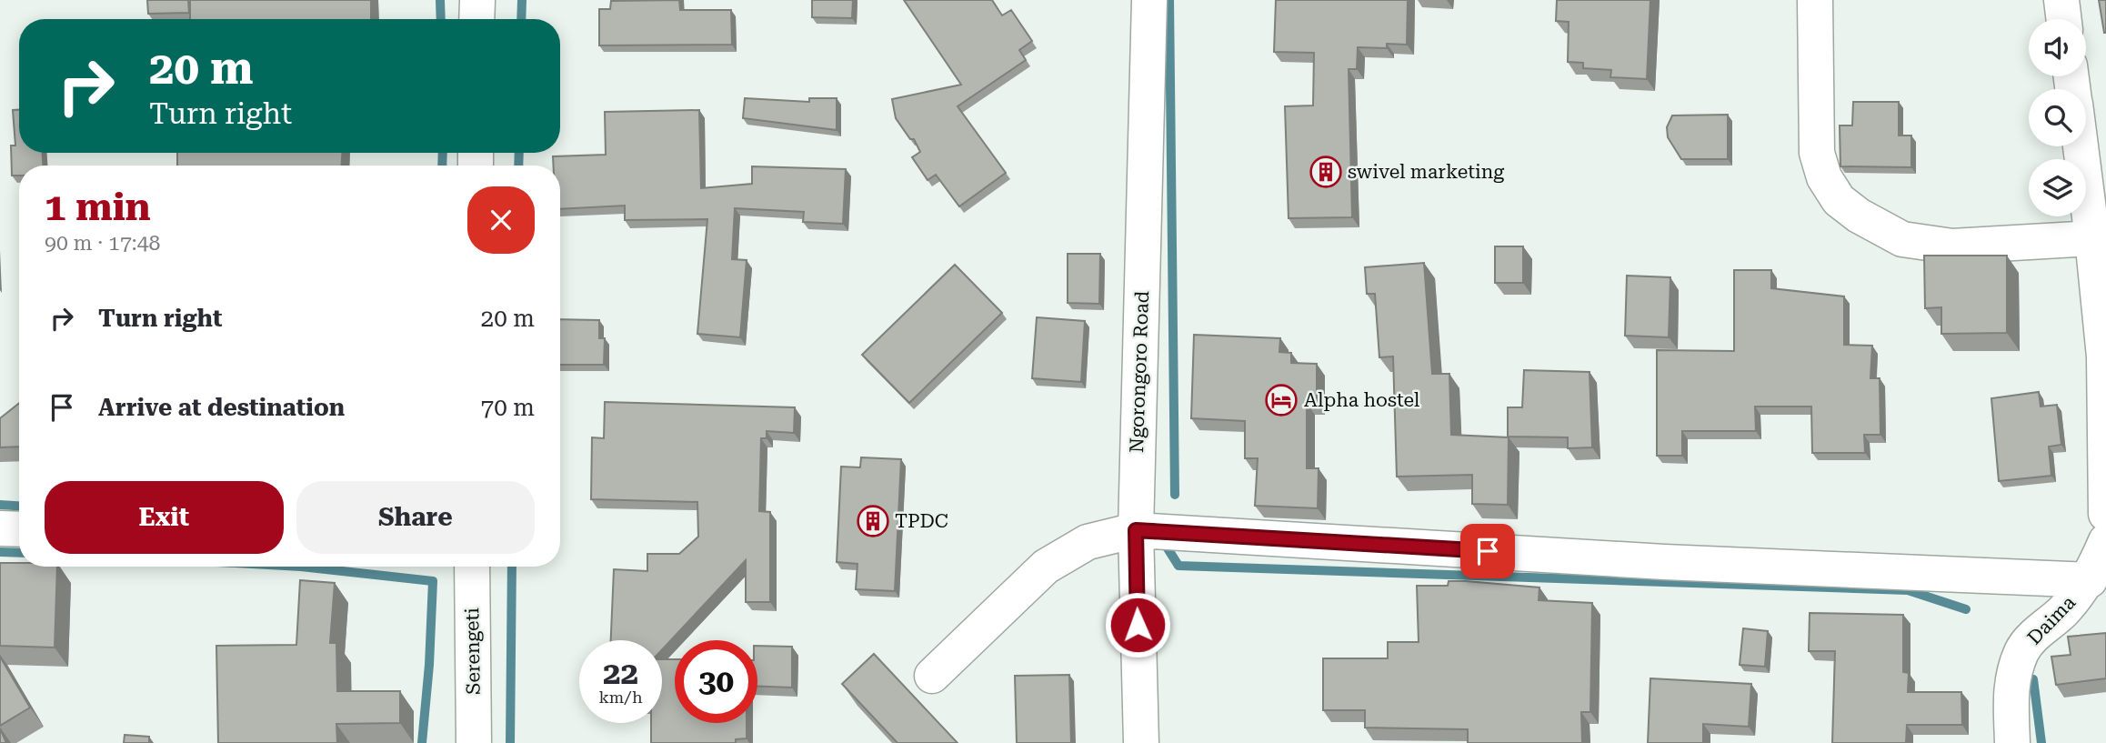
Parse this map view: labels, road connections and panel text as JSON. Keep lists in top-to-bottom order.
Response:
{
  "streets": {
    "street": ["Ngorongoro Road", "Daima", "Serengeti"]
  },
  "places": {
    "building": ["swivel marketing", "TPDC"],
    "hotel": ["Alpha hostel"]
  },
  "page": {
    "turn": ["20 m", "Turn right"],
    "heading": ["1 min", "90 m · 17:48"],
    "list": [
      {
        "name": "Turn right",
        "value": "20 m"
      },
      {
        "name": "Arrive at destination",
        "value": "70 m"
      }
    ],
    "buttons": ["Exit", "Share"],
    "speed": "22 km/h",
    "limit": "30"
  }
}
